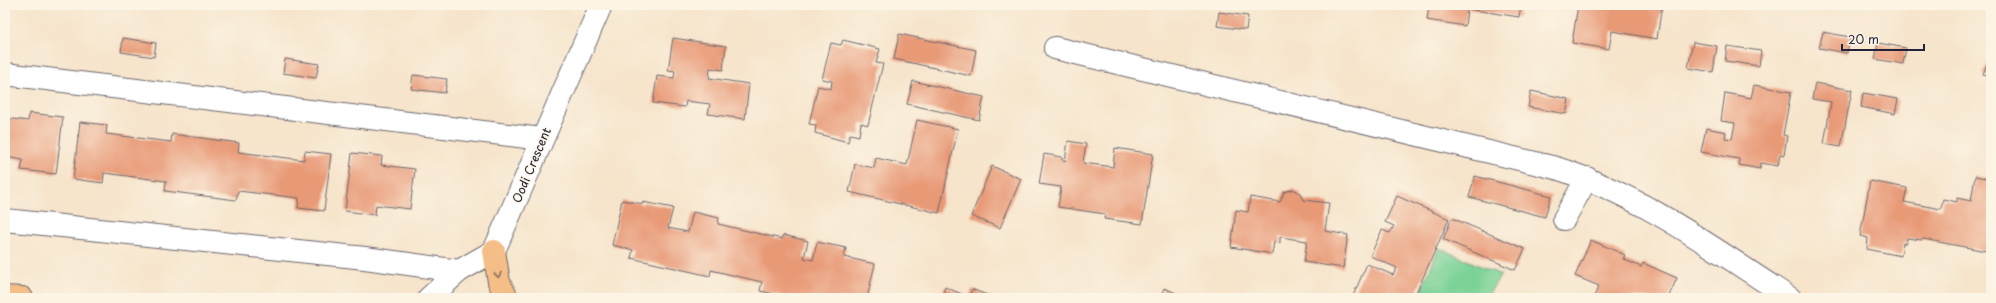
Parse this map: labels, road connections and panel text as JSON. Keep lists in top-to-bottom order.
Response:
{
  "streets": {
    "street": ["Oodi Crescent"]
  },
  "scale_bar": "20 m"
}
